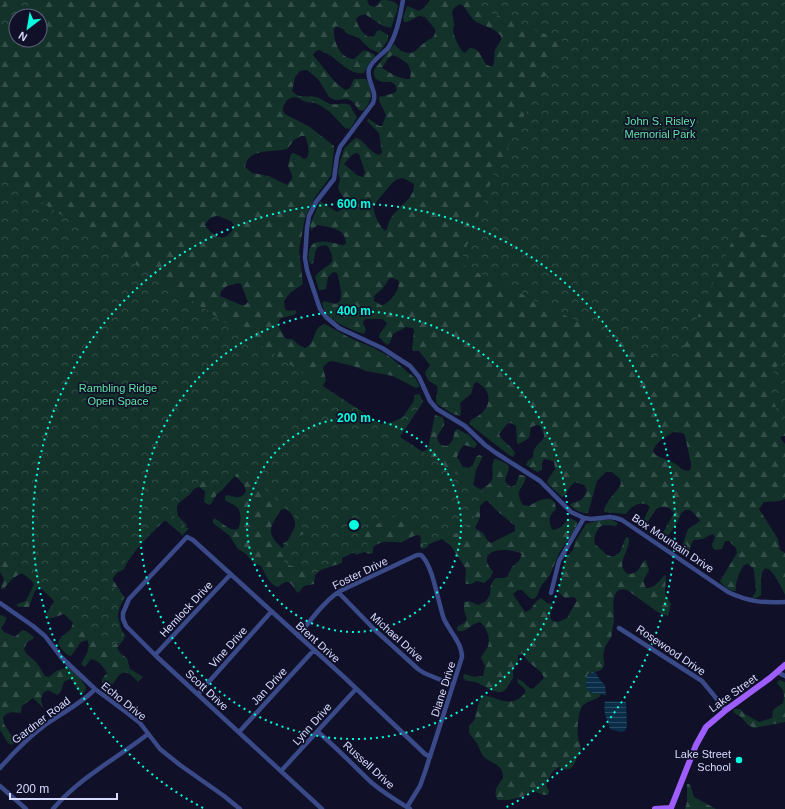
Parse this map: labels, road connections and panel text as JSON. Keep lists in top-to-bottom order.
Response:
{
  "streets": {
    "main road": ["Lake Street"],
    "street": [
      "Box Mountain Drive",
      "Foster Drive",
      "Hemlock Drive",
      "Michael Drive",
      "Brent Drive",
      "Vine Drive",
      "Rosewood Drive",
      "Jan Drive",
      "Diane Drive",
      "Scott Drive",
      "Echo Drive",
      "Gardner Road",
      "Lynn Drive",
      "Russell Drive"
    ]
  },
  "crossings": [
    ["Foster Drive", "Michael Drive"],
    ["Foster Drive", "Brent Drive"],
    ["Foster Drive", "Diane Drive"],
    ["Hemlock Drive", "Brent Drive"],
    ["Hemlock Drive", "Scott Drive"],
    ["Michael Drive", "Diane Drive"],
    ["Brent Drive", "Vine Drive"],
    ["Brent Drive", "Jan Drive"],
    ["Brent Drive", "Diane Drive"],
    ["Brent Drive", "Scott Drive"],
    ["Brent Drive", "Lynn Drive"],
    ["Vine Drive", "Scott Drive"],
    ["Rosewood Drive", "Lake Street"],
    ["Jan Drive", "Scott Drive"],
    ["Diane Drive", "Russell Drive"],
    ["Scott Drive", "Lynn Drive"],
    ["Echo Drive", "Gardner Road"],
    ["Lynn Drive", "Russell Drive"]
  ],
  "parks": ["John S. Risley Memorial Park", "Rambling Ridge Open Space"],
  "places": ["Lake Street School"],
  "scale_bar": "200 m",
  "north": "bottom left",
  "rings": ["600 m", "400 m", "200 m"]
}
